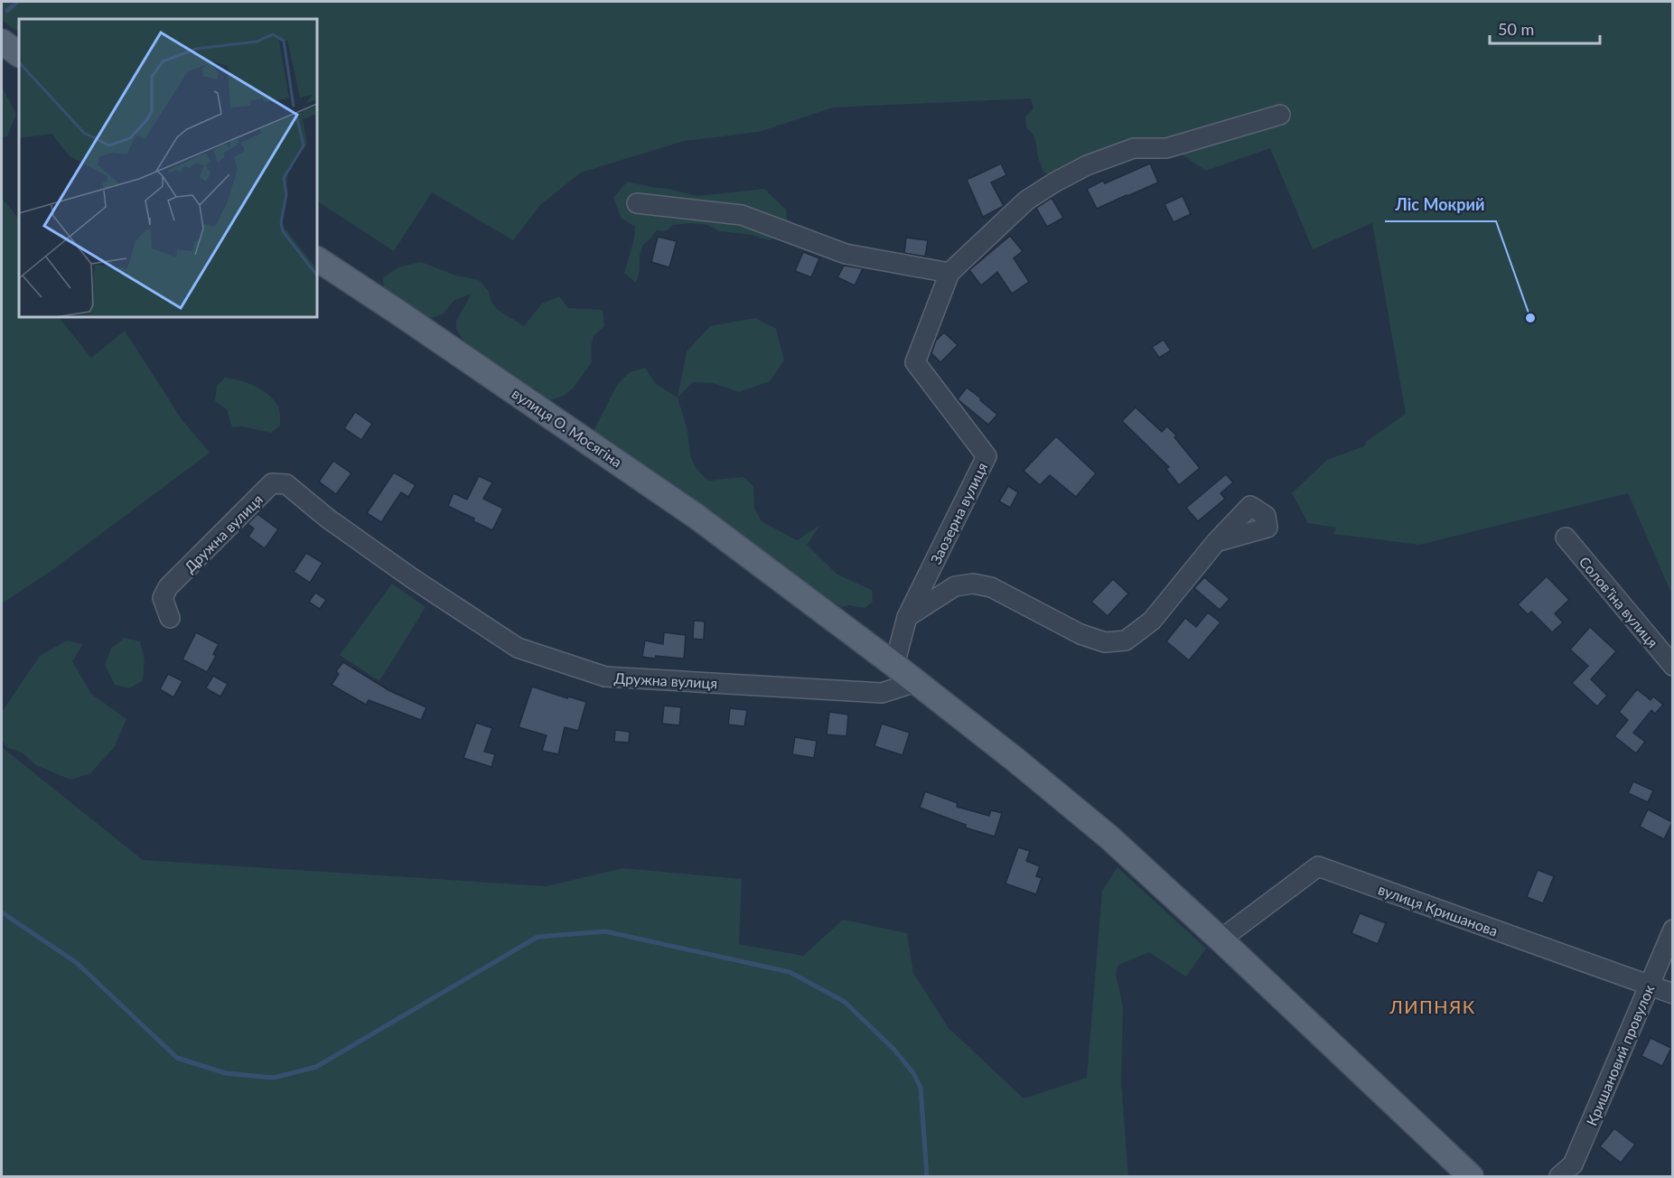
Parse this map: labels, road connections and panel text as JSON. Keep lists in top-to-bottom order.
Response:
{
  "streets": {
    "main road": ["вулиця О. Мосягіна"],
    "street": [
      "Заозерна вулиця",
      "Дружна вулиця",
      "Соловʼїна вулиця",
      "вулиця Кришанова",
      "Кришановий провулок"
    ]
  },
  "crossings": [
    ["вулиця О. Мосягіна", "Заозерна вулиця"],
    ["вулиця О. Мосягіна", "Дружна вулиця"],
    ["вулиця Кришанова", "Кришановий провулок"]
  ],
  "districts": ["ЛИПНЯК"],
  "places": ["Ліс Мокрий"],
  "scale_bar": "50 m"
}
